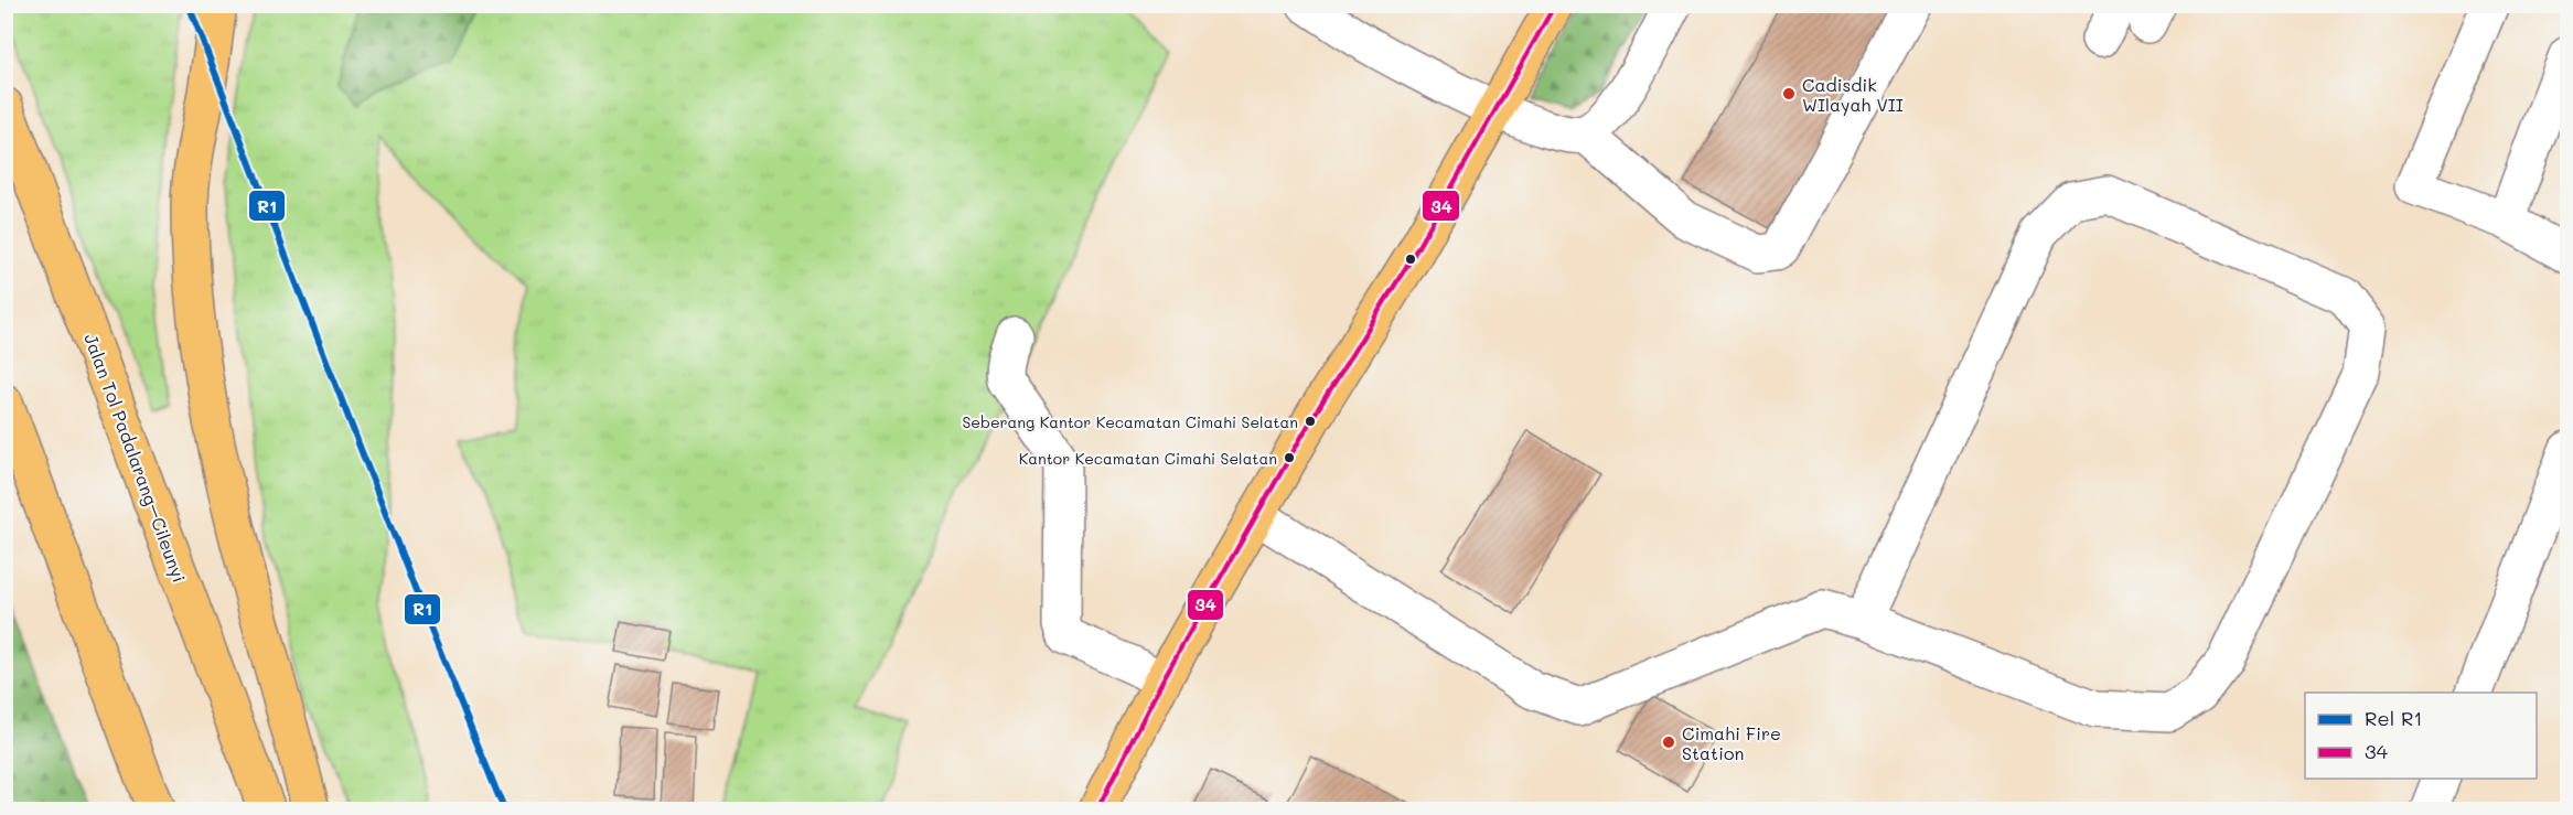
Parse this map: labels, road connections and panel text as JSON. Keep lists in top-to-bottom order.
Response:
{
  "streets": {
    "main road": ["Jalan Tol Padalarang–Cileunyi"]
  },
  "places": [
    "Cadisdik WIlayah VII",
    "Seberang Kantor Kecamatan Cimahi Selatan",
    "Kantor Kecamatan Cimahi Selatan",
    "Cimahi Fire Station"
  ],
  "lines": ["rail line R1", "transit line 34"],
  "legend": ["Rel R1", "34"]
}
